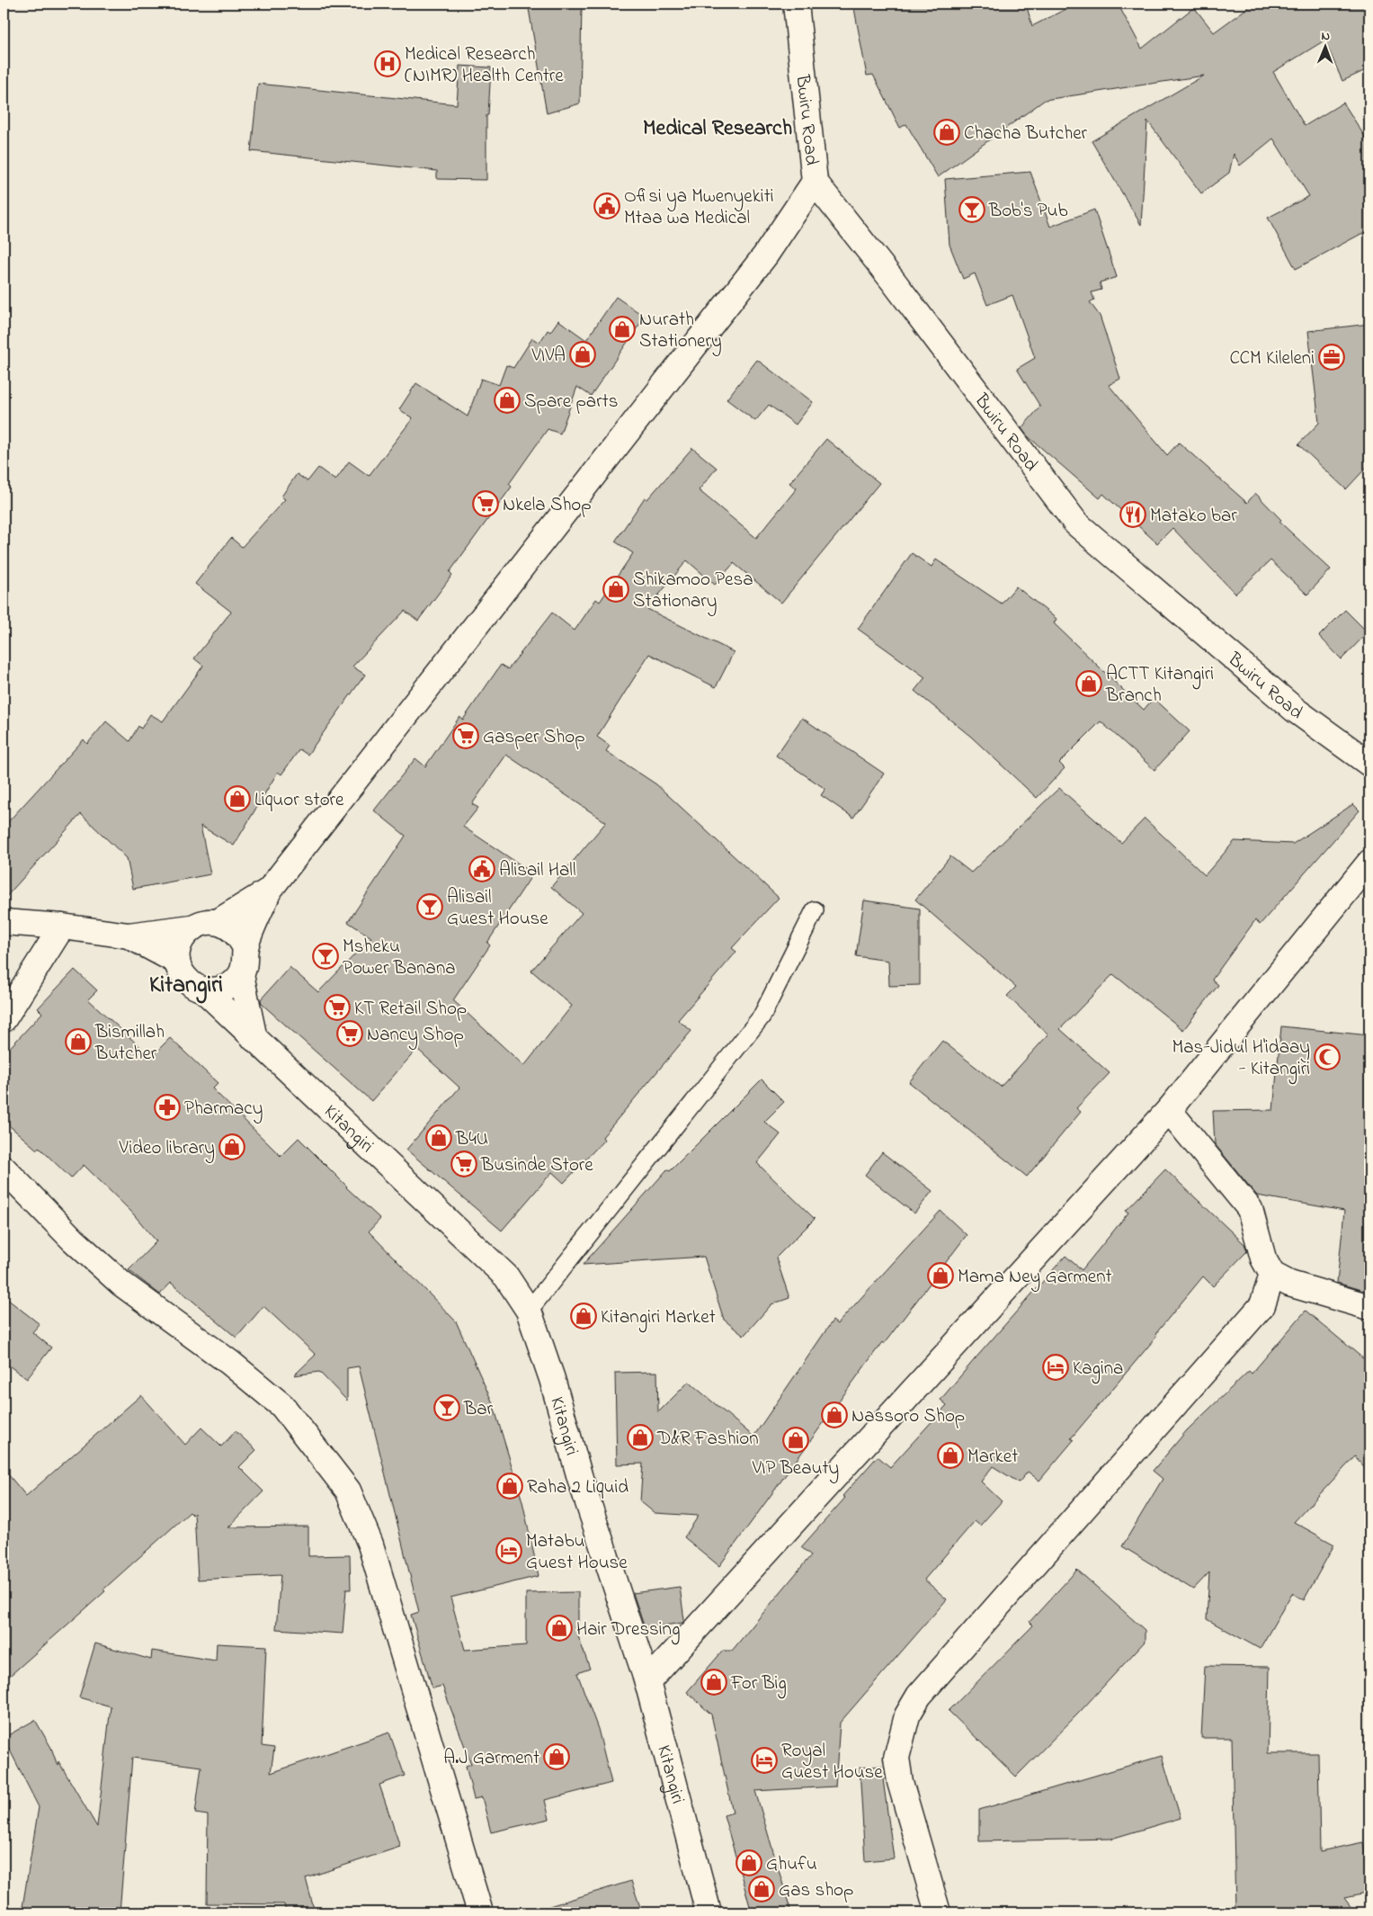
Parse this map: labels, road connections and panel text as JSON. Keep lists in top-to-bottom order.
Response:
{
  "streets": {
    "street": ["Bwiru Road", "Kitangiri"]
  },
  "districts": ["Medical Research", "Kitangiri"],
  "places": {
    "hospital": ["Medical Research (NIMR) Health Centre"],
    "shop": [
      "Chacha Butcher",
      "Nurath Stationery",
      "VIVA",
      "Spare parts",
      "Shikamoo Pesa Stationary",
      "ACTT Kitangiri Branch",
      "Liquor store",
      "Bismillah Butcher",
      "B4U",
      "Video library",
      "Mama Ney Garment",
      "Kitangiri Market",
      "Nassoro Shop",
      "D&R Fashion",
      "VIP Beauty",
      "Market",
      "Raha 2 Liquid",
      "Hair Dressing",
      "For Big",
      "A.J Garment",
      "Ghufu",
      "Gas shop"
    ],
    "public building": ["Ofisi ya Mwenyekiti Mtaa wa Medical", "Alisail Hall"],
    "bar": [
      "Bob's Pub",
      "Alisail Guest House",
      "Msheku Power Banana",
      "Bar"
    ],
    "office": ["CCM Kileleni"],
    "supermarket": [
      "Nkela Shop",
      "Gasper Shop",
      "KT Retail Shop",
      "Nancy Shop",
      "Businde Store"
    ],
    "restaurant": ["Matako bar"],
    "mosque": ["Mas-Jidul H'idaay - Kitangiri"],
    "pharmacy": ["Pharmacy"],
    "hotel": ["Kagina", "Matabu Guest House", "Royal Guest House"]
  },
  "north": "top"
}
